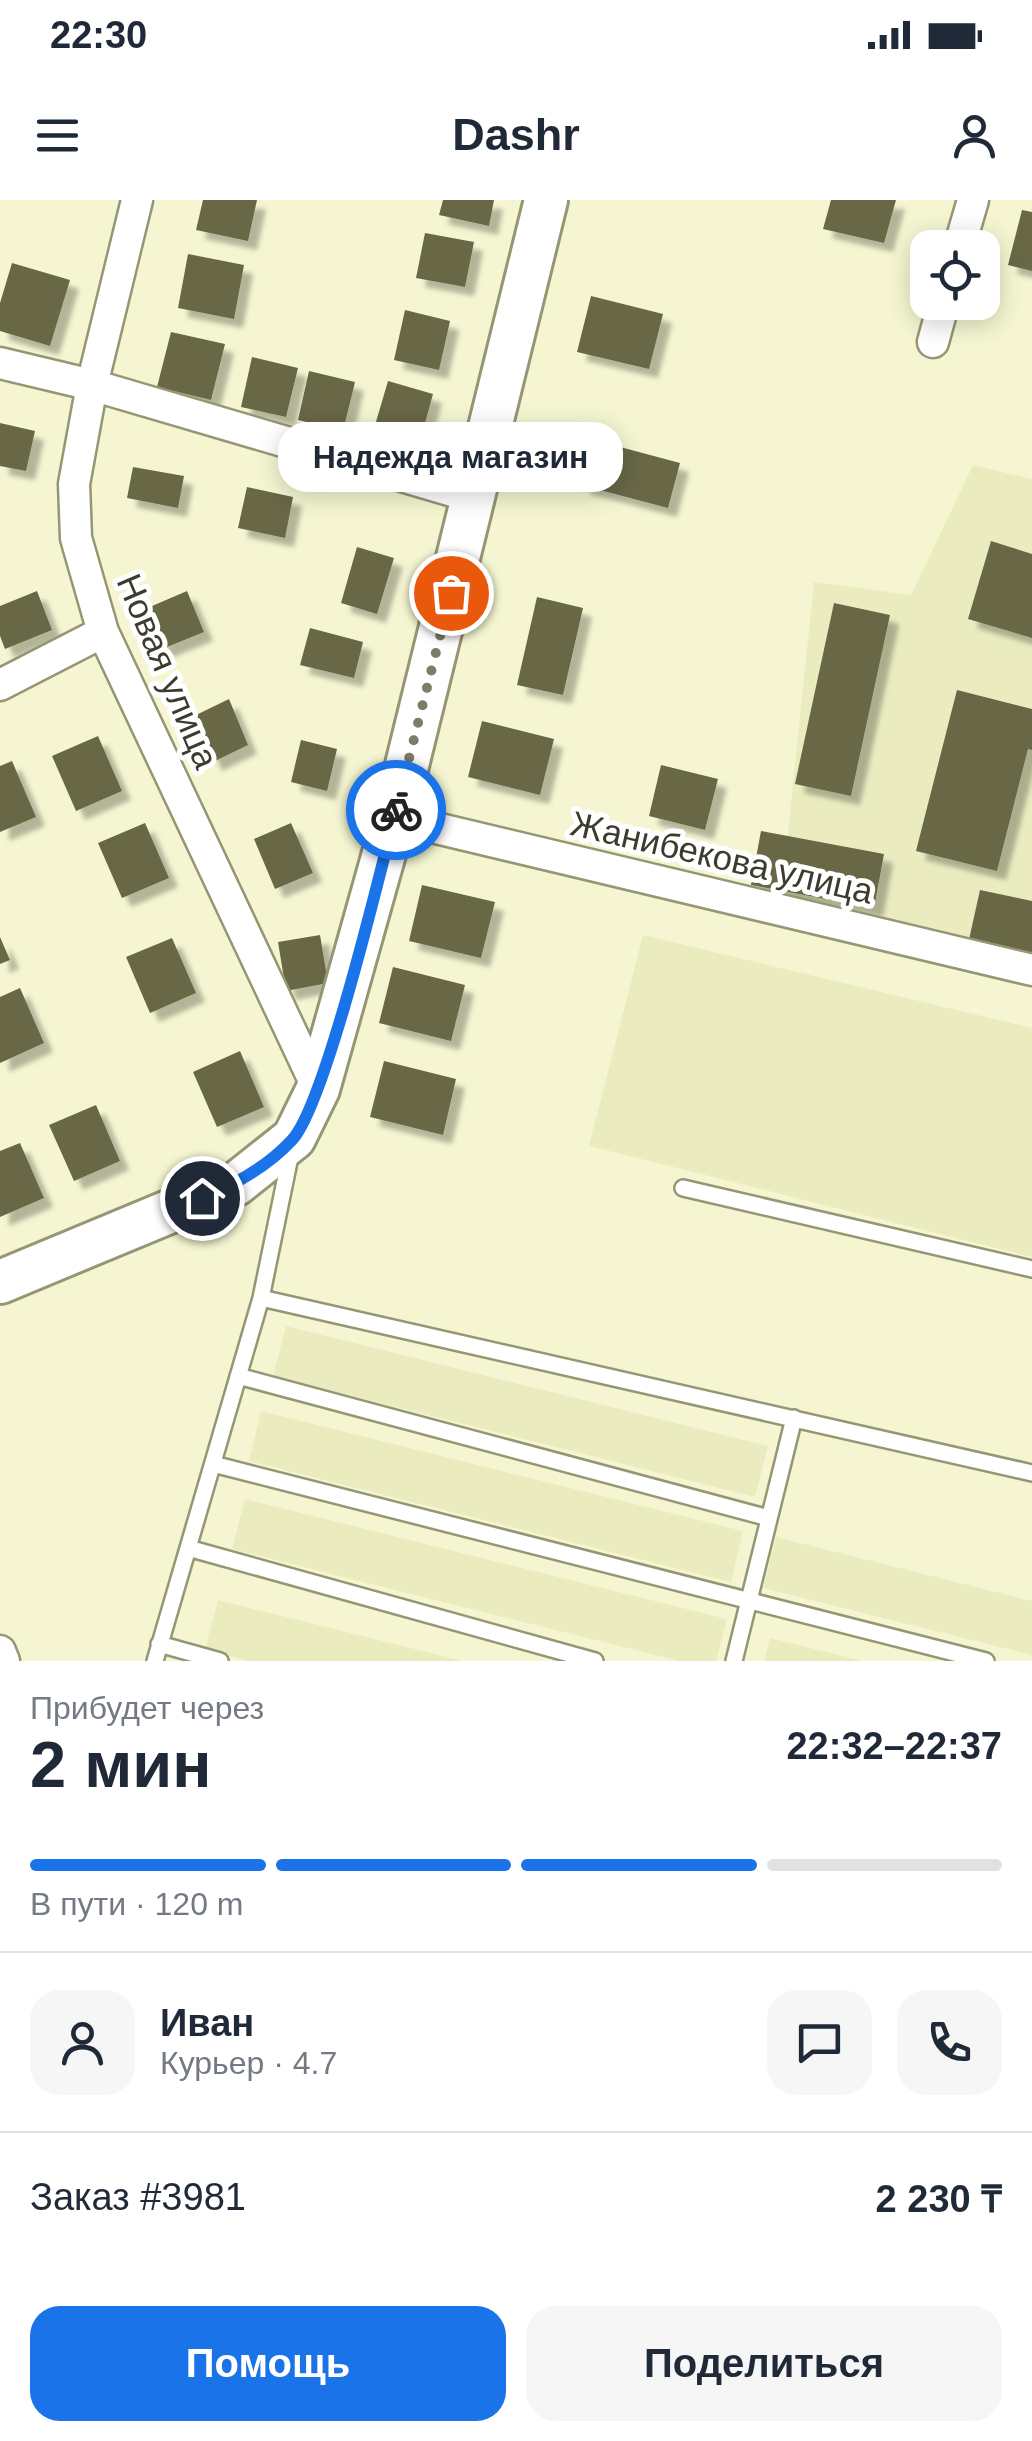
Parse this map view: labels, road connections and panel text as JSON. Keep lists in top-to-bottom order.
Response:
{
  "streets": {
    "street": ["Новая улица", "Жанибекова улица"]
  },
  "places": ["Надежда магазин"],
  "page": {
    "status": "22:30",
    "header": "Dashr",
    "bubble": "Надежда магазин",
    "heading": ["2 мин", "Прибудет через", "22:32–22:37"],
    "panel": [
      "Иван",
      "Курьер · 4.7",
      "Заказ #3981",
      "2 230 ₸"
    ],
    "bar": "В пути · 120 m",
    "buttons": ["Помощь", "Поделиться"]
  }
}
